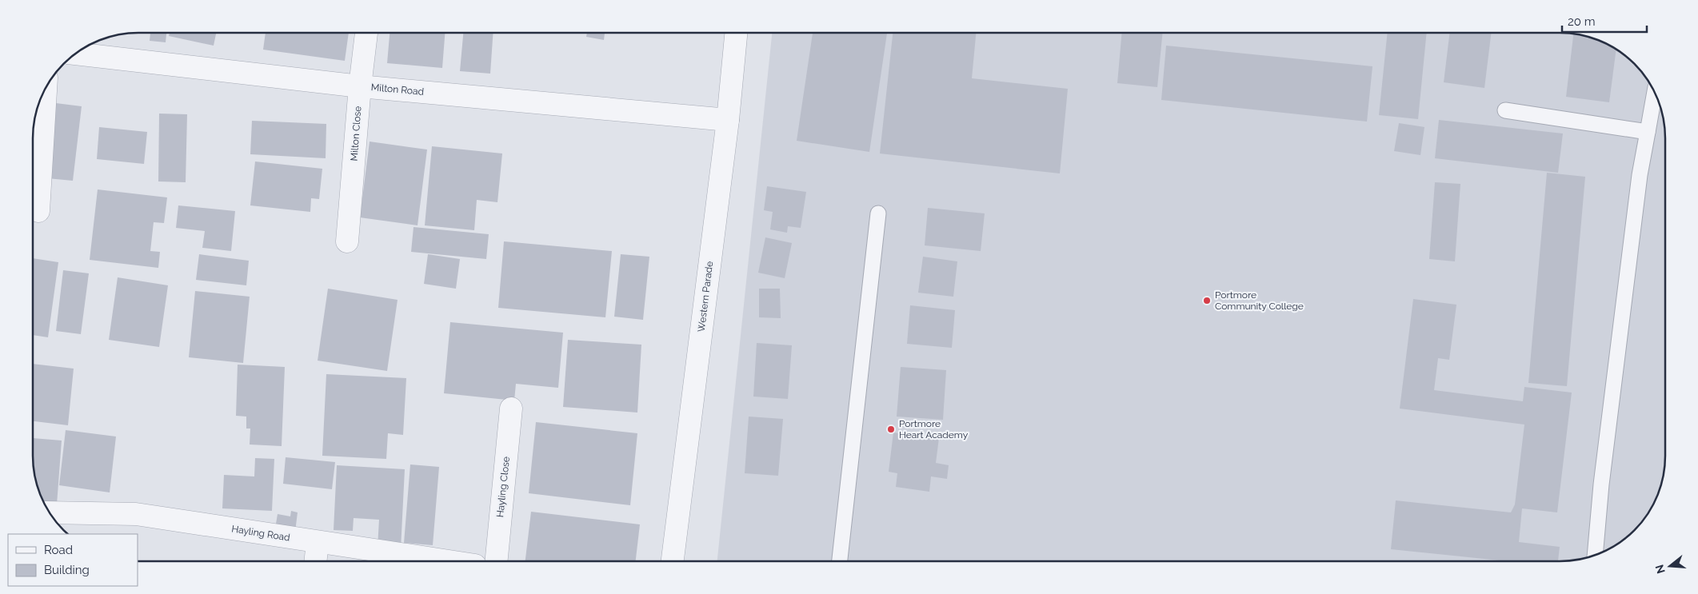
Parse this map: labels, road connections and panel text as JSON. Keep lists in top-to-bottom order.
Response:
{
  "streets": {
    "street": [
      "Milton Road",
      "Milton Close",
      "Western Parade",
      "Hayling Close",
      "Hayling Road"
    ]
  },
  "crossings": [
    ["Milton Road", "Milton Close"],
    ["Milton Road", "Western Parade"]
  ],
  "places": ["Portmore Community College", "Portmore Heart Academy"],
  "legend": ["Road", "Building"],
  "scale_bar": "20 m",
  "north": "left"
}
